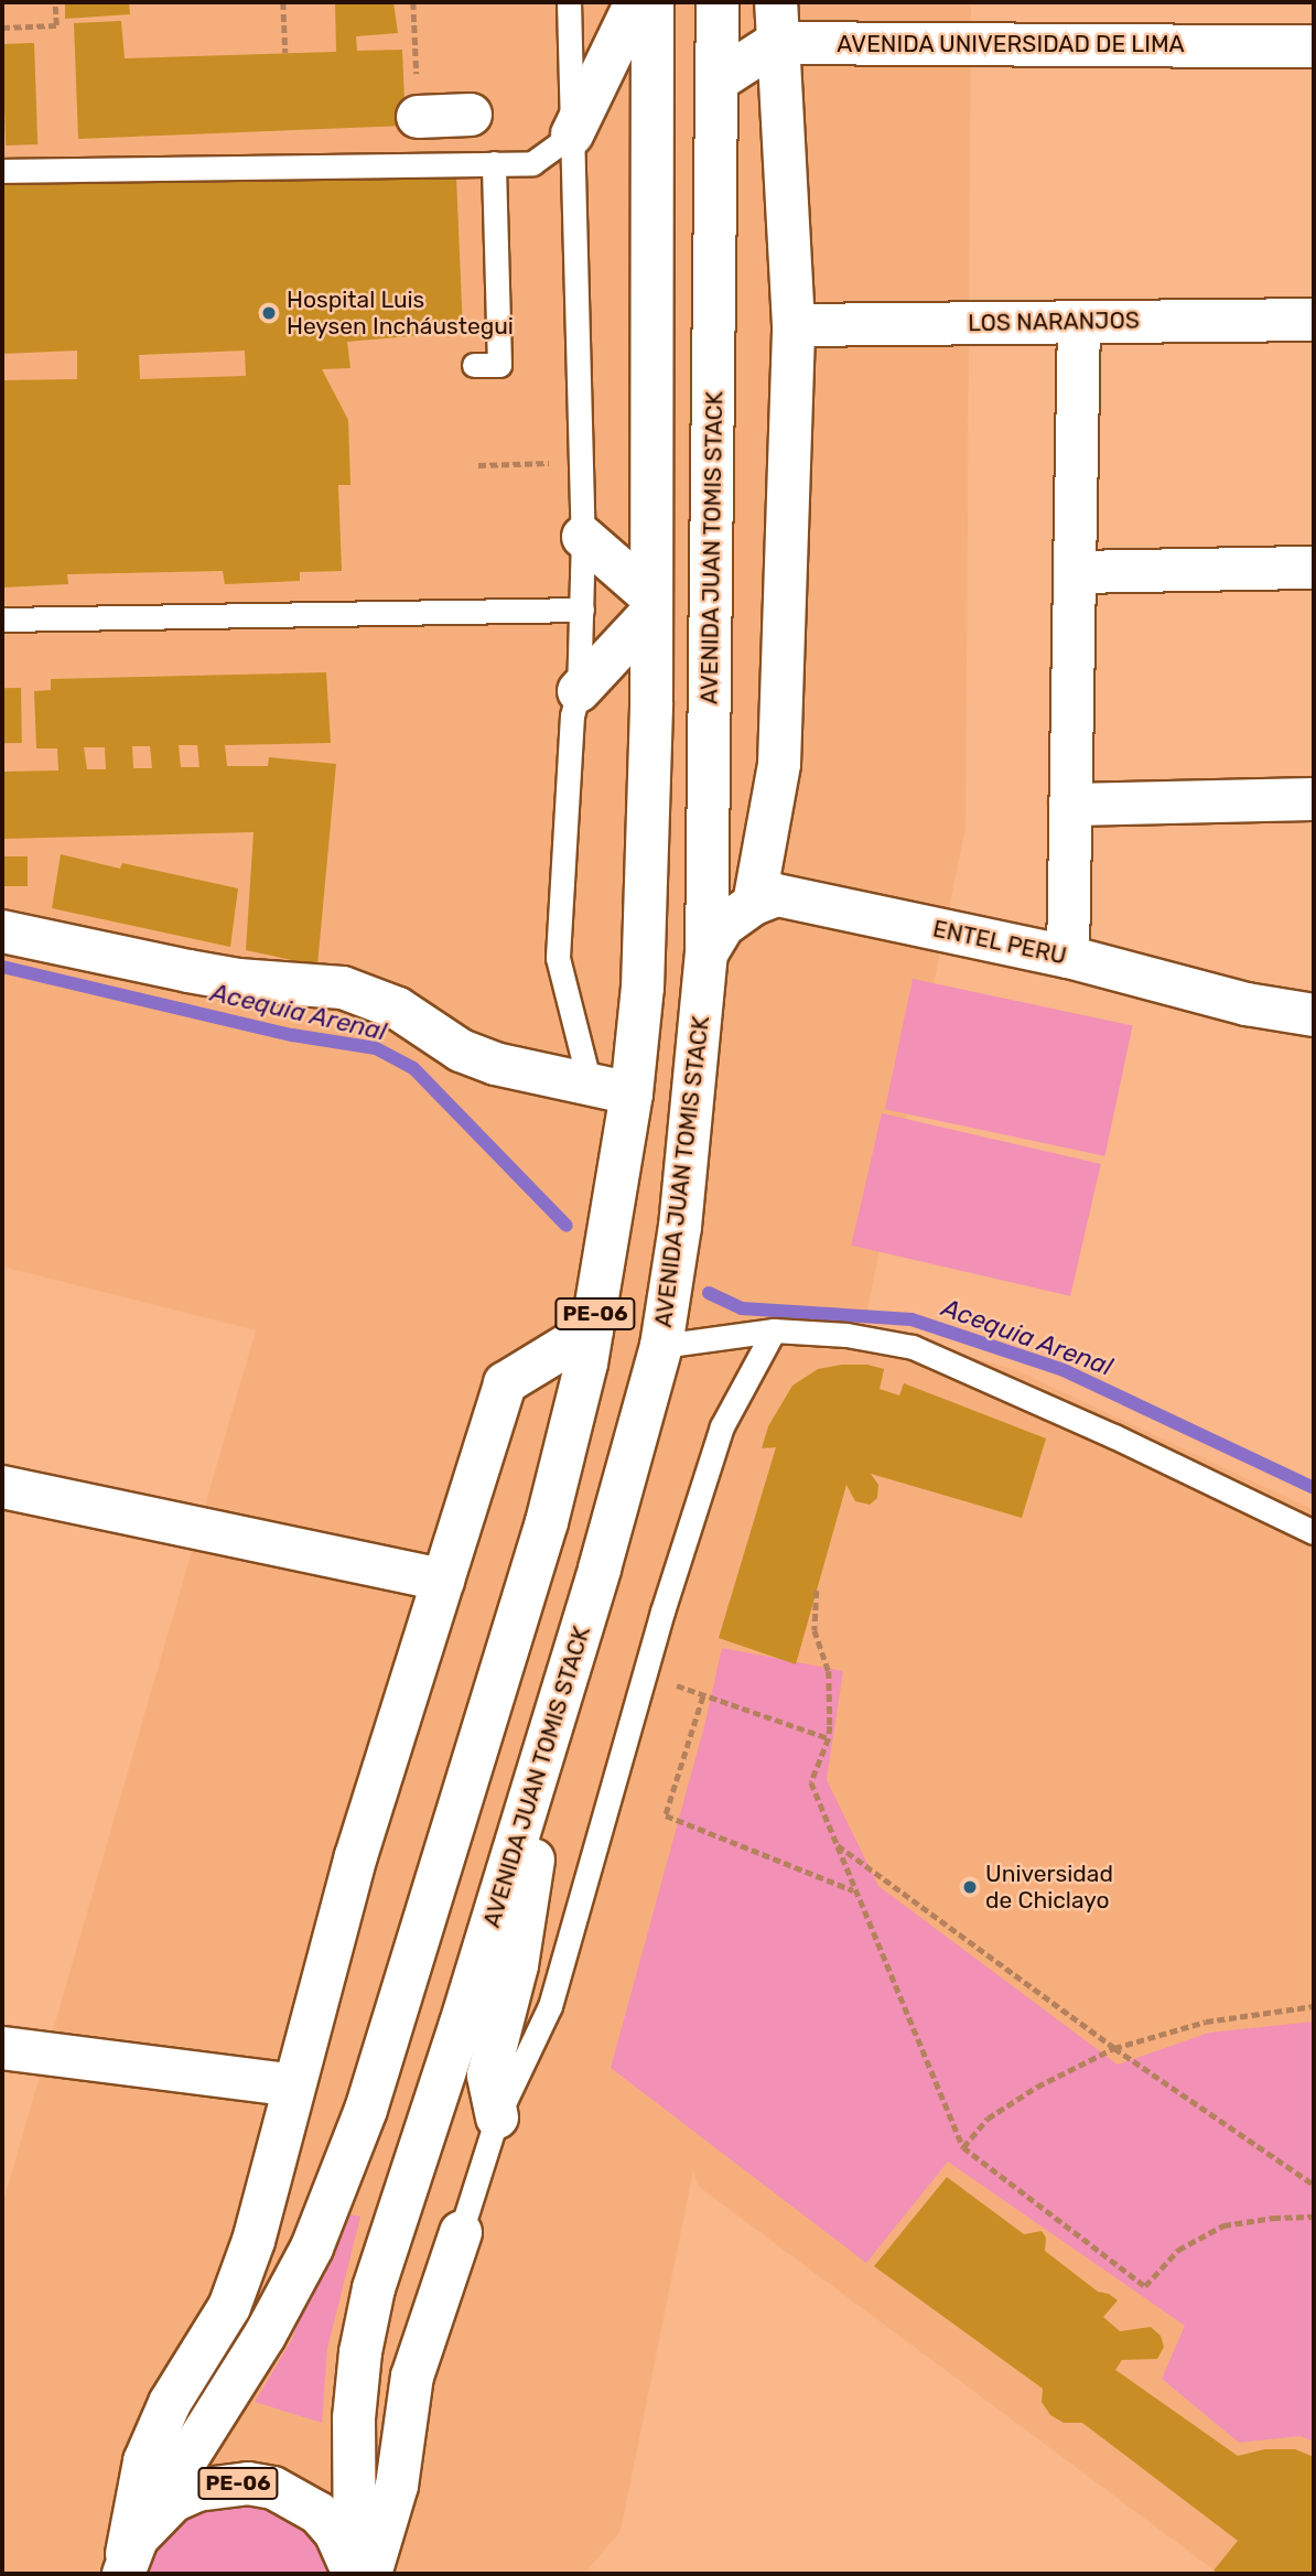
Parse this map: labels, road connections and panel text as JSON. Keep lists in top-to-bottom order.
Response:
{
  "streets": {
    "main road": [
      "AVENIDA UNIVERSIDAD DE LIMA",
      "LOS NARANJOS",
      "AVENIDA JUAN TOMIS STACK",
      "ENTEL PERU",
      "PE-06"
    ]
  },
  "crossings": [
    ["AVENIDA JUAN TOMIS STACK", "ENTEL PERU"],
    ["AVENIDA JUAN TOMIS STACK", "PE-06"]
  ],
  "water": ["Acequia Arenal"],
  "places": ["Hospital Luis Heysen Incháustegui", "Universidad de Chiclayo"]
}
